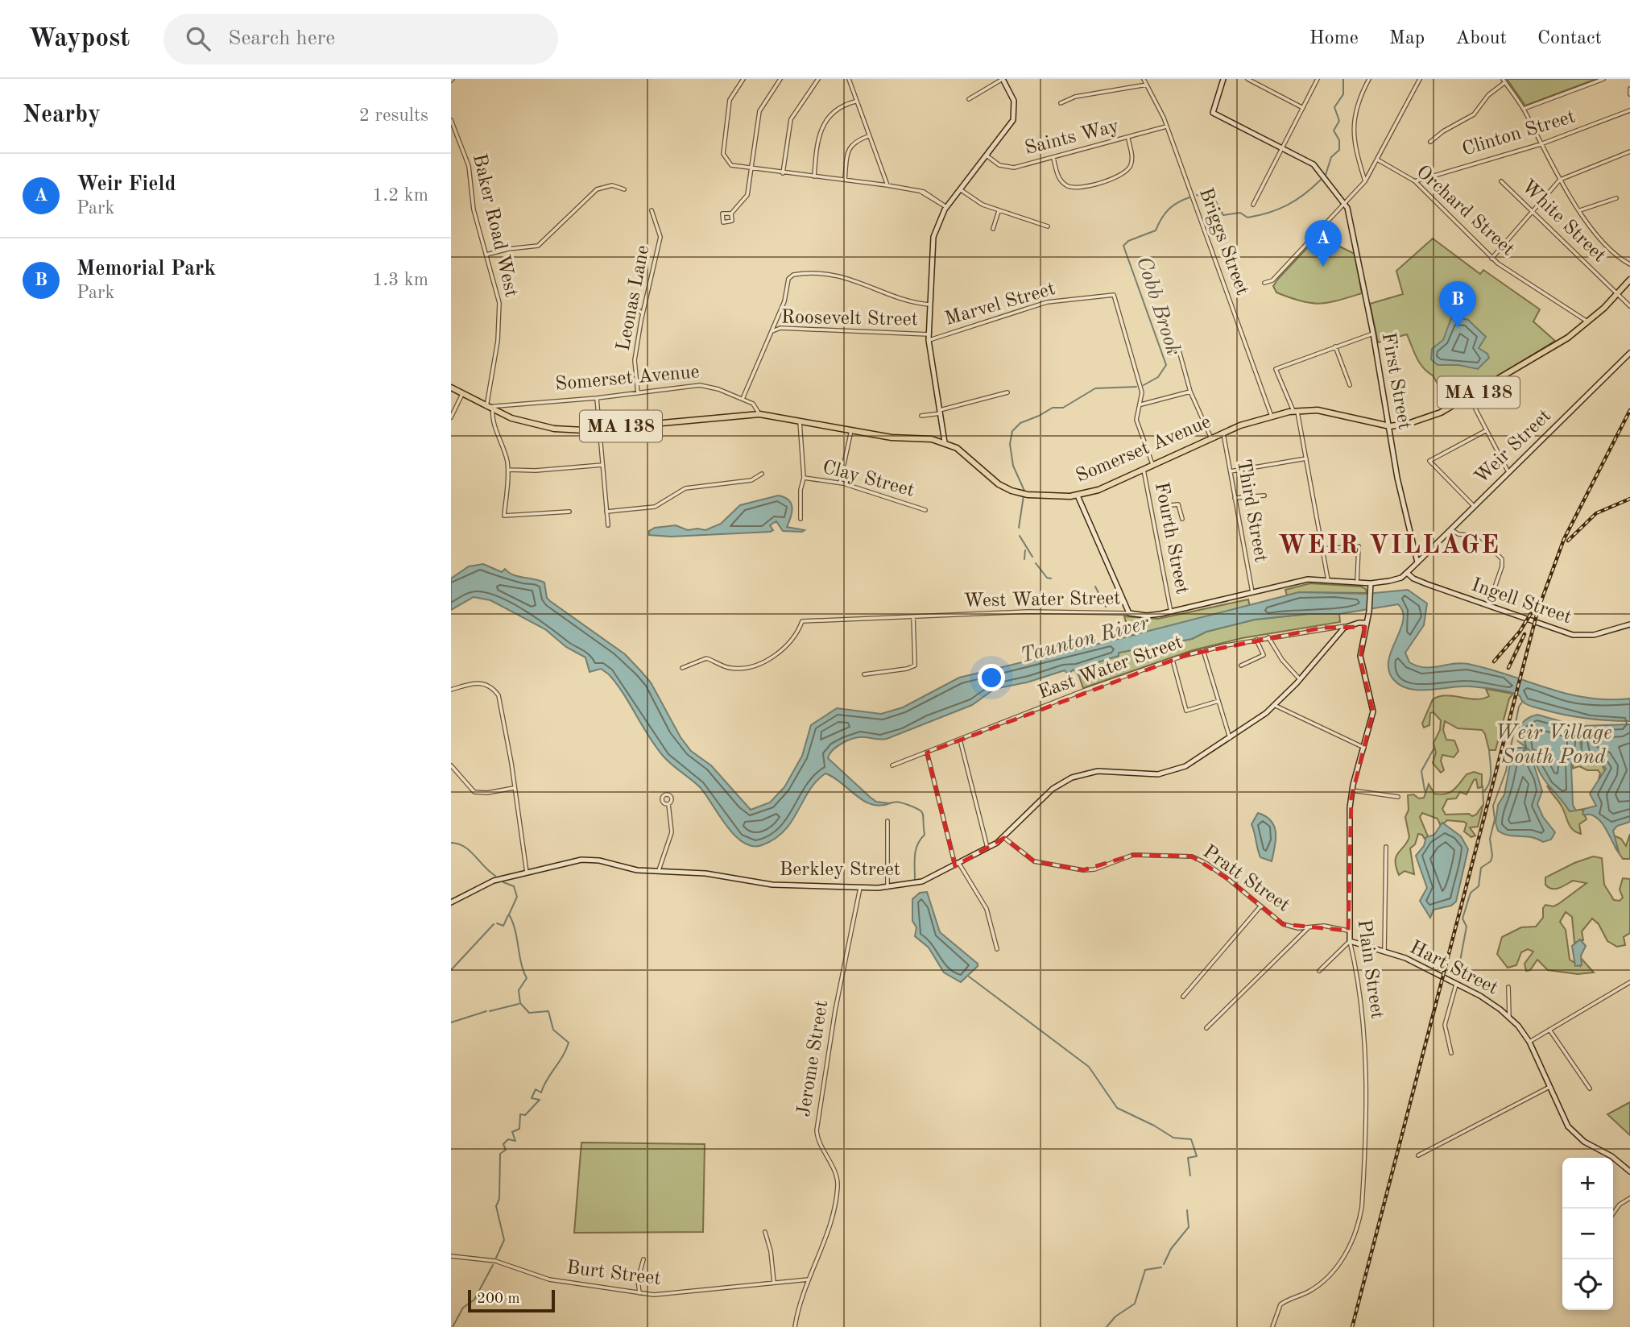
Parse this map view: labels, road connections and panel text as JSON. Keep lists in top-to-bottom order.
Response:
{
  "streets": {
    "main road": [
      "Somerset Avenue",
      "First Street",
      "MA 138",
      "Weir Street",
      "West Water Street",
      "Ingell Street",
      "East Water Street",
      "Berkley Street",
      "Hart Street",
      "Plain Street"
    ],
    "street": [
      "Clinton Street",
      "Saints Way",
      "Orchard Street",
      "White Street",
      "Baker Road West",
      "Briggs Street",
      "Leonas Lane",
      "Marvel Street",
      "Roosevelt Street",
      "Clay Street",
      "Third Street",
      "Fourth Street",
      "Pratt Street",
      "Jerome Street",
      "Burt Street"
    ]
  },
  "crossings": [
    ["Clinton Street", "Orchard Street"],
    ["Saints Way", "Briggs Street"],
    ["Orchard Street", "Somerset Avenue"],
    ["White Street", "Somerset Avenue"],
    ["Baker Road West", "Somerset Avenue"],
    ["Baker Road West", "MA 138"],
    ["Briggs Street", "Somerset Avenue"],
    ["Leonas Lane", "Somerset Avenue"],
    ["Marvel Street", "Roosevelt Street"],
    ["Somerset Avenue", "First Street"],
    ["Somerset Avenue", "MA 138"],
    ["Somerset Avenue", "Third Street"],
    ["Somerset Avenue", "Fourth Street"],
    ["First Street", "Weir Street"],
    ["First Street", "West Water Street"],
    ["Weir Street", "West Water Street"],
    ["Third Street", "West Water Street"],
    ["Fourth Street", "West Water Street"],
    ["West Water Street", "Ingell Street"],
    ["West Water Street", "Plain Street"],
    ["East Water Street", "Berkley Street"],
    ["East Water Street", "Plain Street"],
    ["Berkley Street", "Pratt Street"],
    ["Berkley Street", "Jerome Street"],
    ["Pratt Street", "Plain Street"],
    ["Hart Street", "Plain Street"],
    ["Jerome Street", "Burt Street"]
  ],
  "districts": ["WEIR VILLAGE"],
  "water": ["Cobb Brook", "Taunton River", "Weir Village South Pond"],
  "scale_bar": "200 m",
  "page": {
    "header": "Waypost",
    "search": "Search here",
    "nav": [
      "Home",
      "Map",
      "About",
      "Contact"
    ],
    "heading": ["Nearby", "2 results"],
    "list": [
      {
        "mark": "A",
        "name": "Weir Field",
        "note": "Park",
        "value": "1.2 km"
      },
      {
        "mark": "B",
        "name": "Memorial Park",
        "note": "Park",
        "value": "1.3 km"
      }
    ],
    "pins": ["A", "B"],
    "map_buttons": ["+", "−"],
    "scale": "200 m"
  }
}
